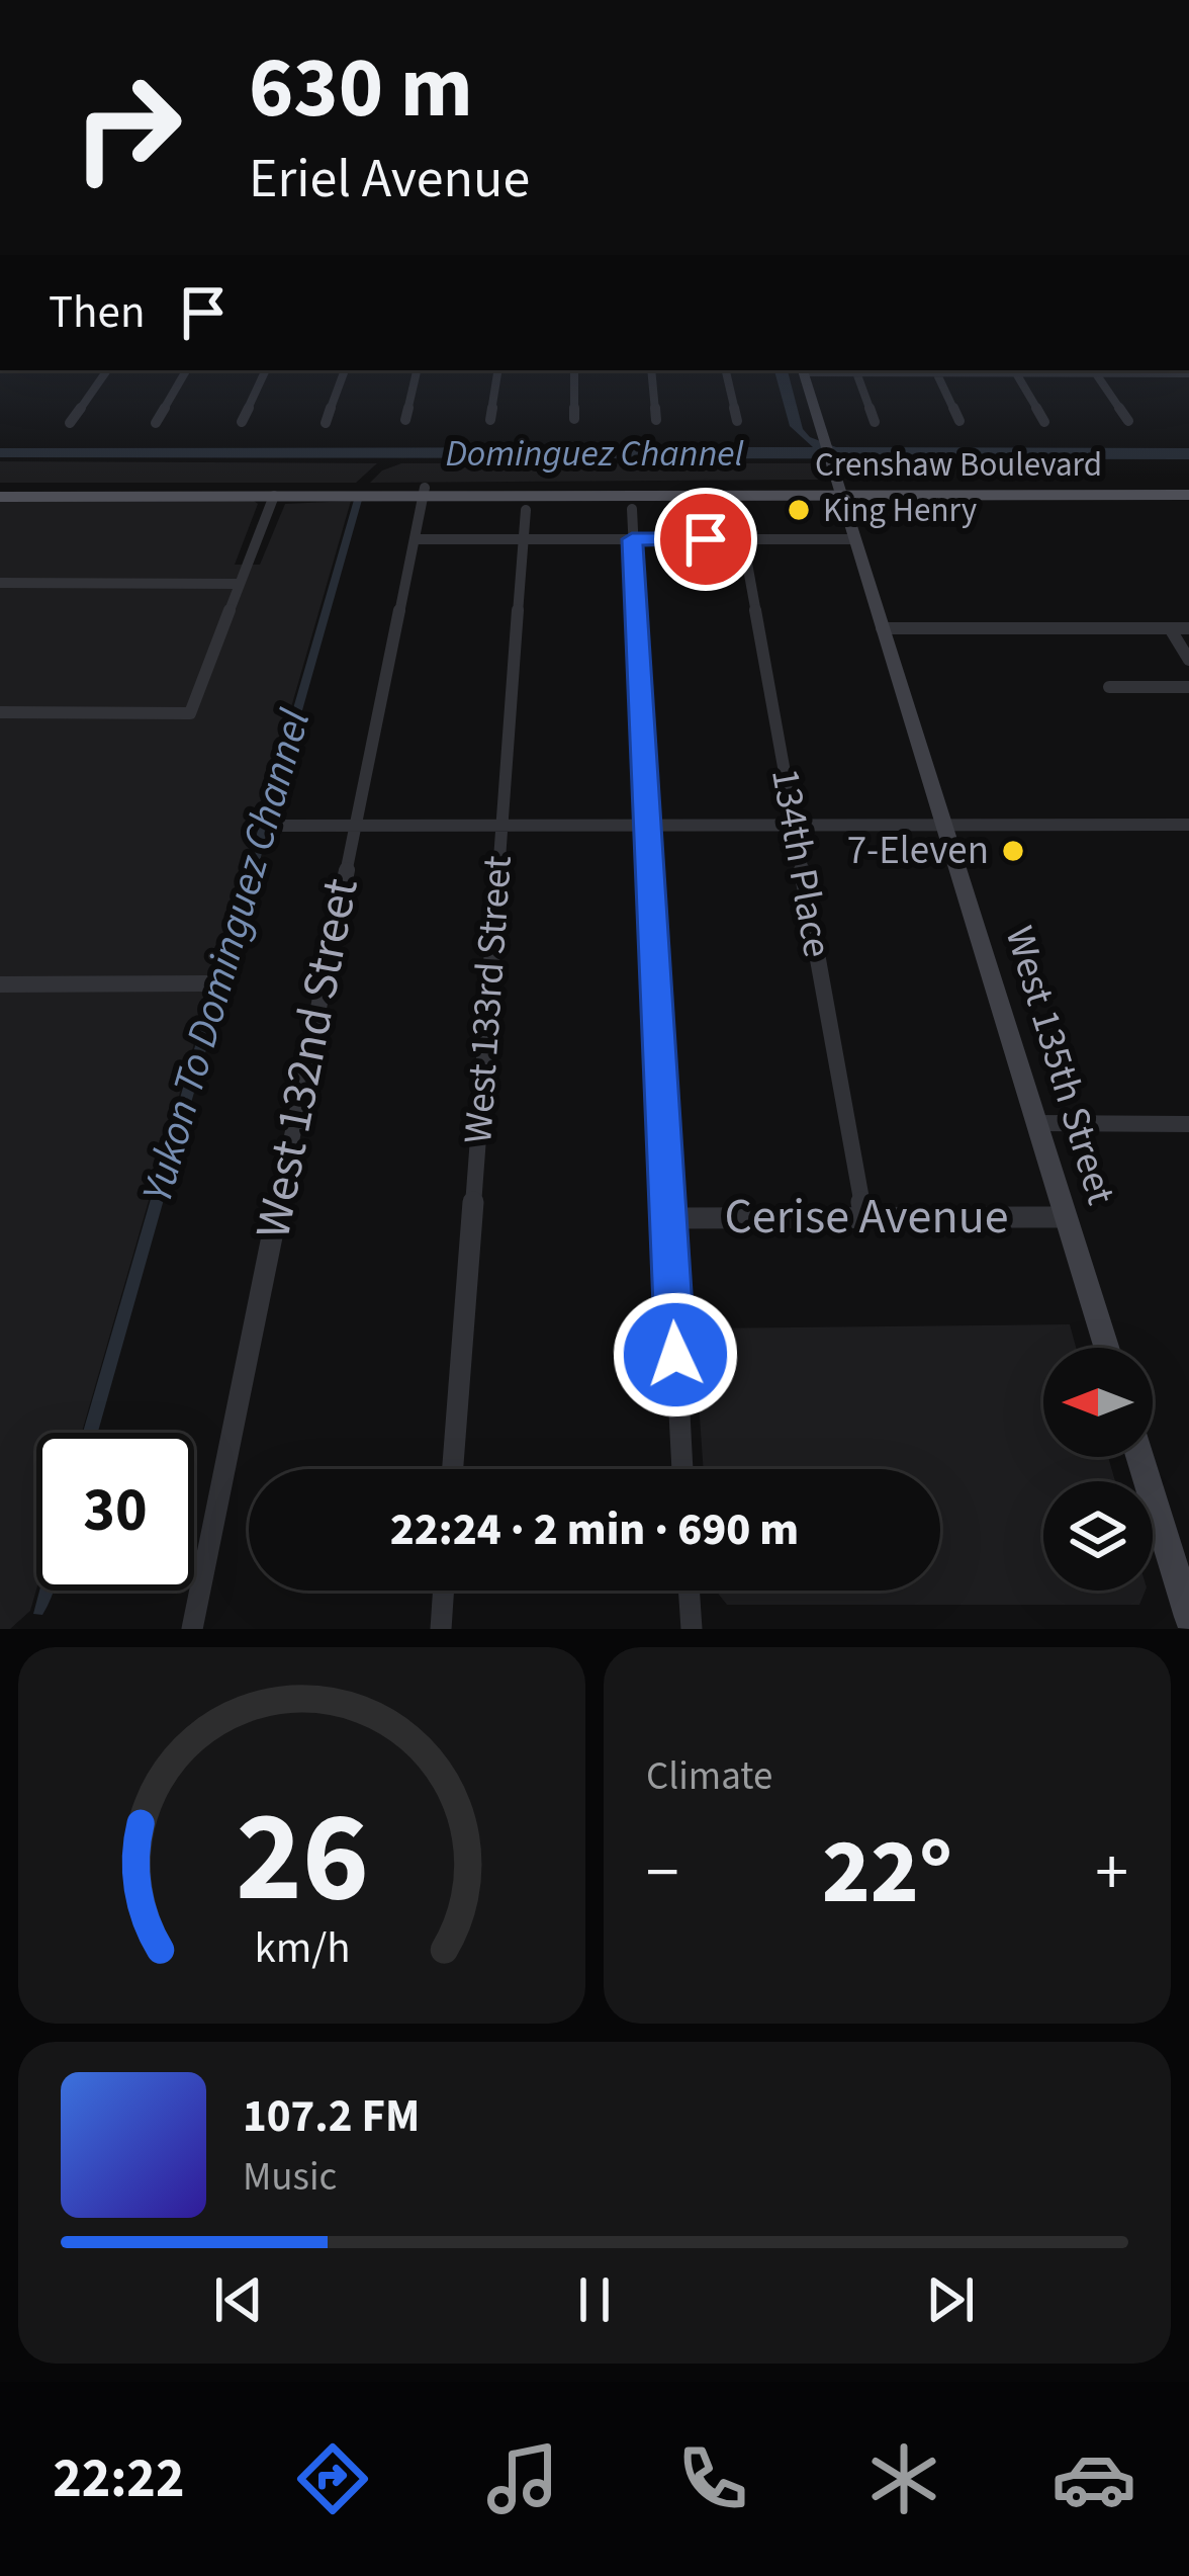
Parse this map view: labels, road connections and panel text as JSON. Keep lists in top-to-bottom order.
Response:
{
  "streets": {
    "main road": ["Crenshaw Boulevard"],
    "street": [
      "134th Place",
      "West 133rd Street",
      "West 132nd Street",
      "West 135th Street",
      "Cerise Avenue"
    ]
  },
  "crossings": [
    ["Crenshaw Boulevard", "West 132nd Street"],
    ["Crenshaw Boulevard", "West 135th Street"],
    ["134th Place", "Cerise Avenue"],
    ["West 135th Street", "Cerise Avenue"]
  ],
  "water": ["Dominguez Channel", "Yukon To Dominguez Channel"],
  "places": ["King Henry", "7-Eleven"],
  "north": "left",
  "page": {
    "turn": ["630 m", "Eriel Avenue"],
    "then": "Then",
    "limit": "30",
    "trip": "22:24 · 2 min · 690 m",
    "tile": "Climate",
    "heat": ["−", "22°", "+"],
    "song": ["107.2 FM", "Music"],
    "tabs": "22:22",
    "gauge": ["26", "km/h"]
  }
}
